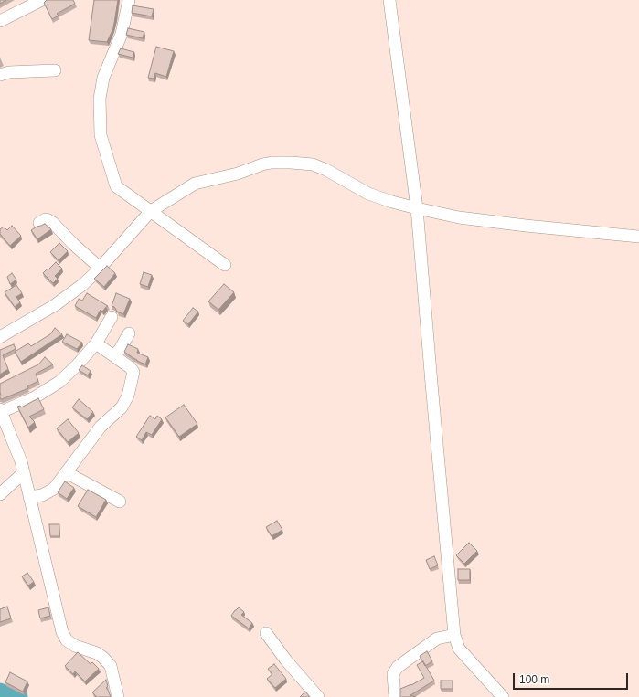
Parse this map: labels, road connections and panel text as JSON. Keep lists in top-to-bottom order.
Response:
{
  "scale_bar": "100 m"
}
